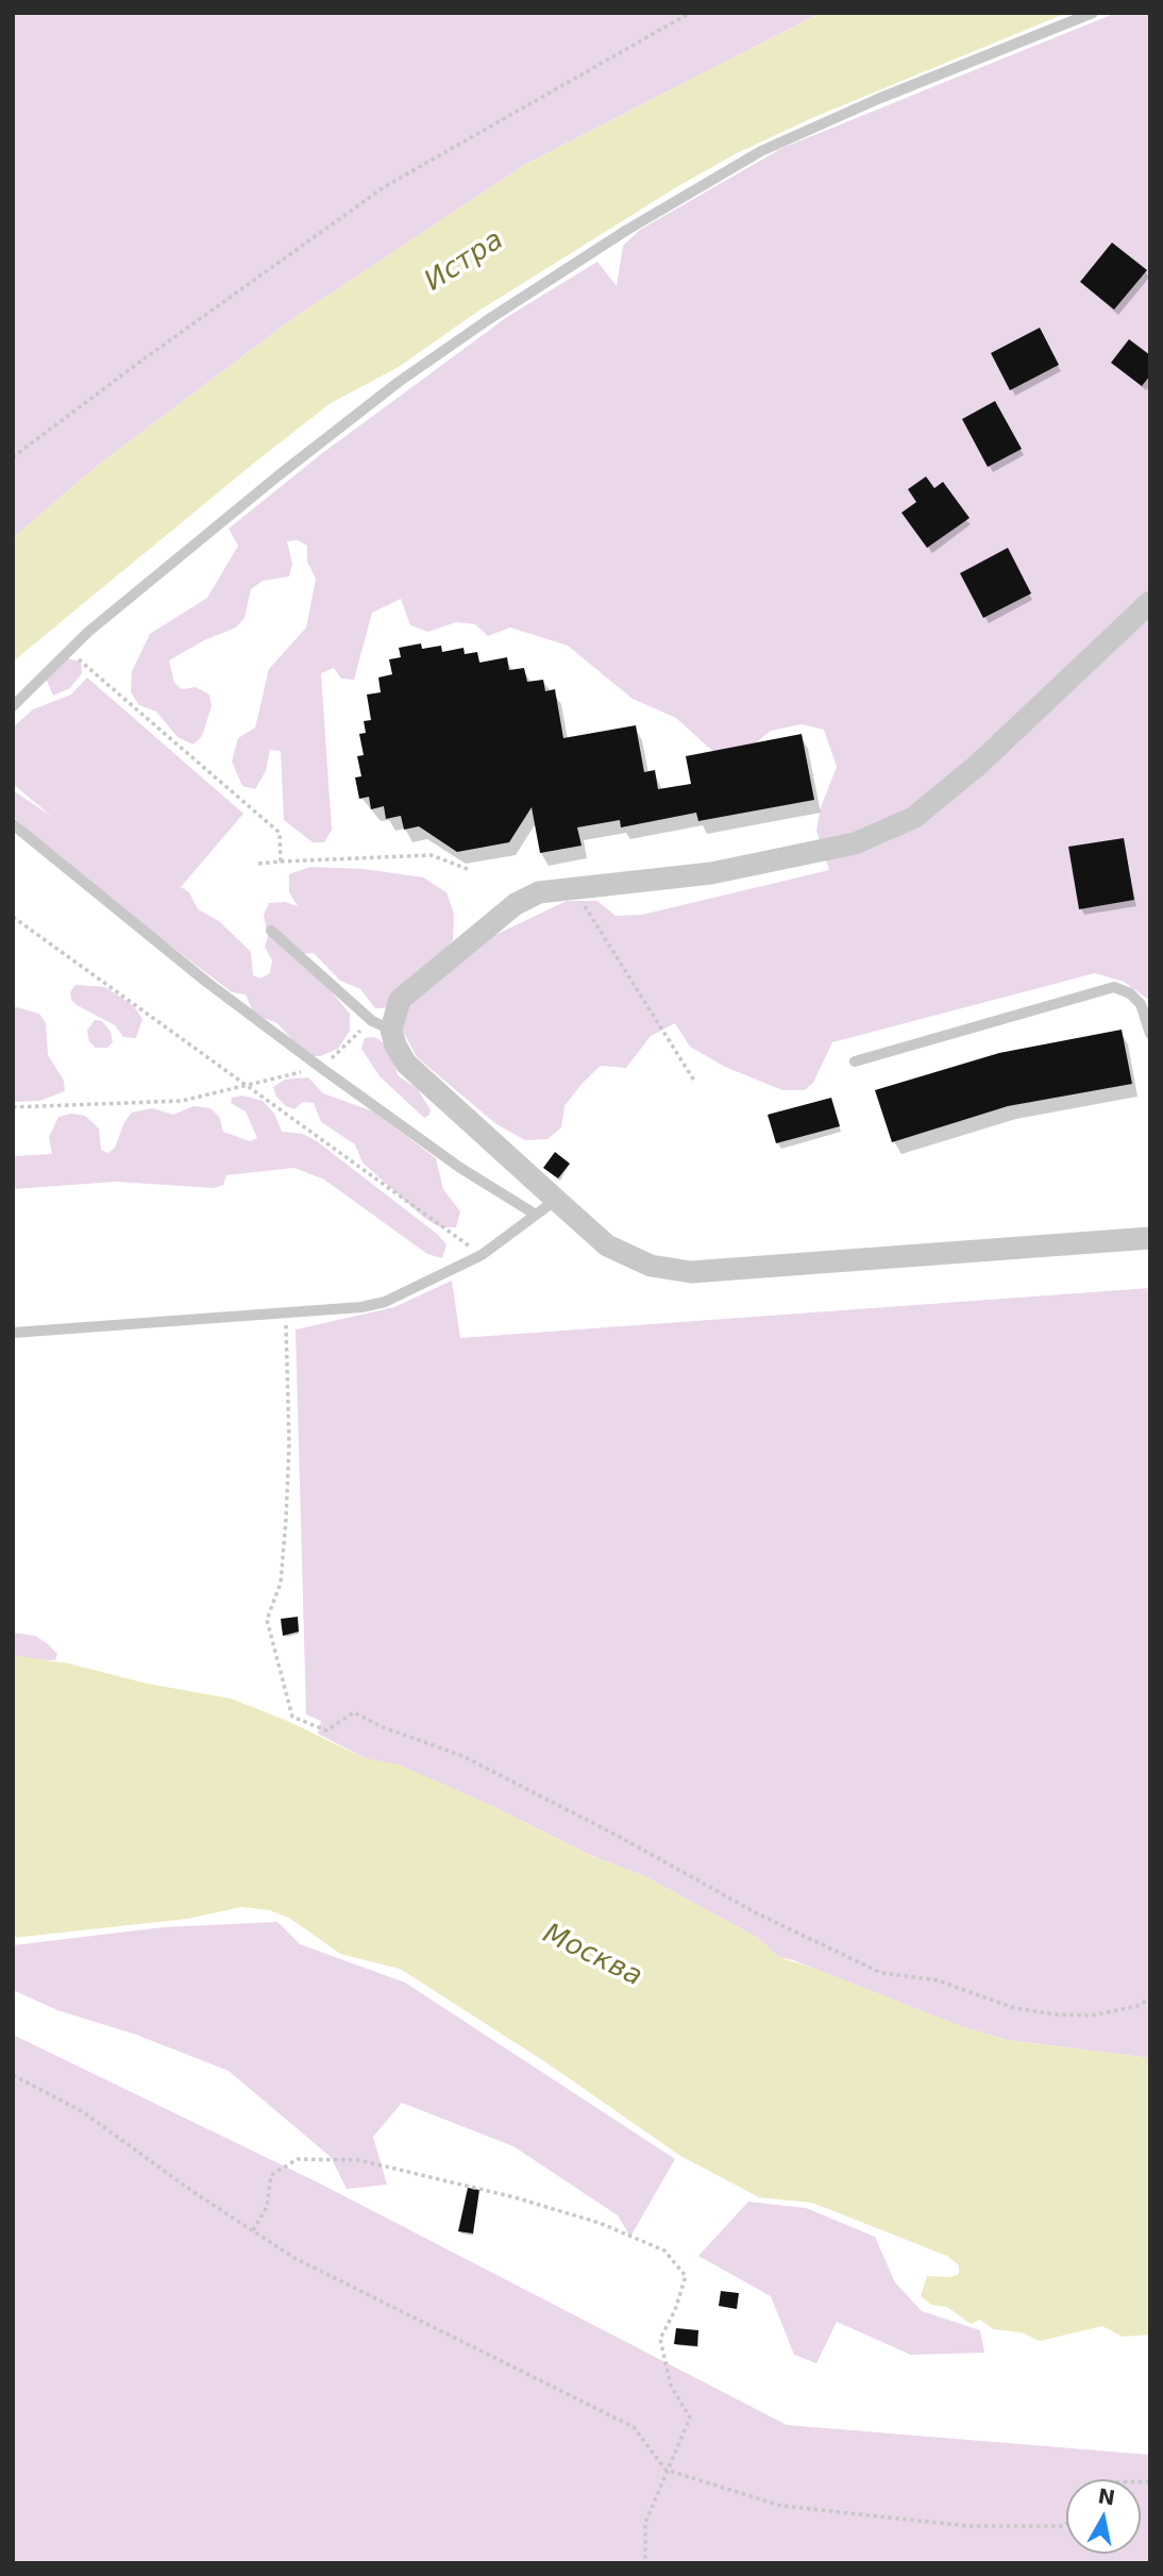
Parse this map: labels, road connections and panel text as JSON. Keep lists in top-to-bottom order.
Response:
{
  "water": ["Истра", "Москва"],
  "north": "top"
}
